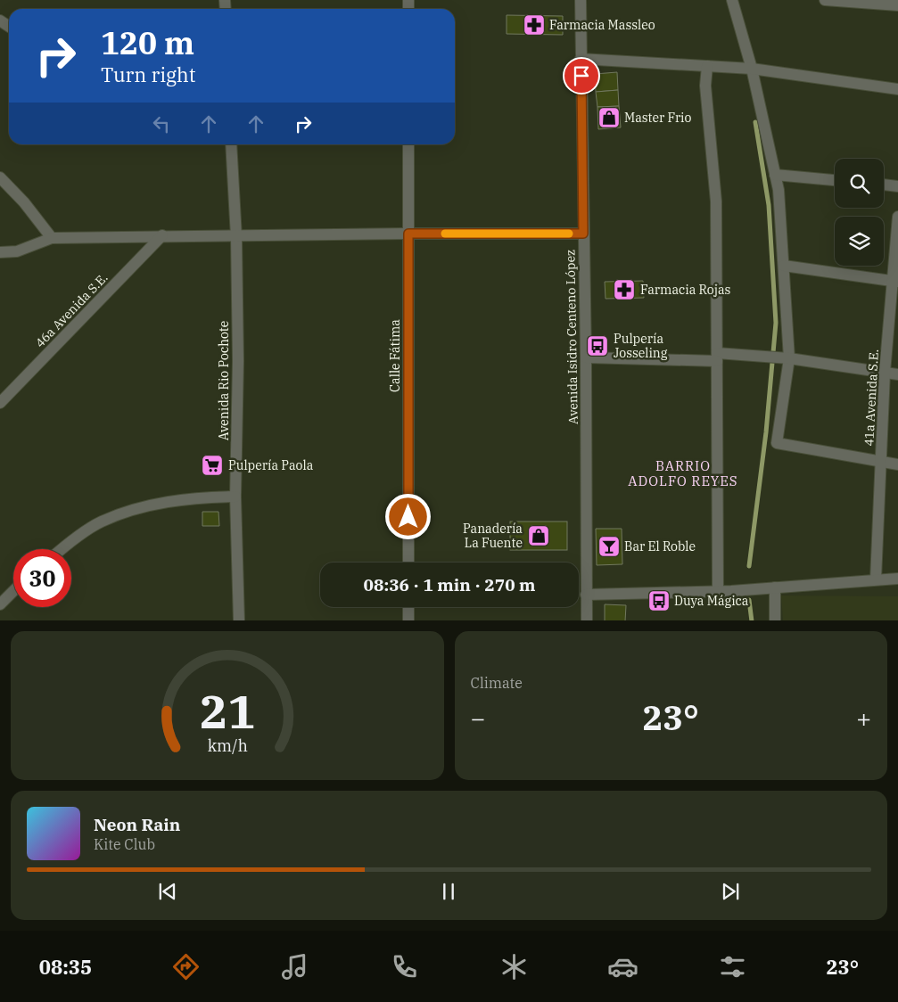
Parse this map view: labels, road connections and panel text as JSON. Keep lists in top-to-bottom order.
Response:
{
  "streets": {
    "street": [
      "46a Avenida S.E.",
      "Avenida Isidro Centeno López",
      "Calle Fátima",
      "Avenida Rio Pochote",
      "41a Avenida S.E."
    ]
  },
  "districts": ["BARRIO ADOLFO REYES"],
  "places": {
    "pharmacy": ["Farmacia Massleo", "Farmacia Rojas"],
    "shop": ["Master Frio", "Panadería La Fuente"],
    "bus stop": ["Pulpería Josseling", "Duya Mágica"],
    "supermarket": ["Pulpería Paola"],
    "bar": ["Bar El Roble"]
  },
  "page": {
    "turn": ["120 m", "Turn right"],
    "limit": "30",
    "trip": "08:36 · 1 min · 270 m",
    "tile": "Climate",
    "heat": ["−", "23°", "+"],
    "song": ["Neon Rain", "Kite Club"],
    "tabs": ["08:35", "23°"],
    "gauge": ["21", "km/h"]
  }
}
